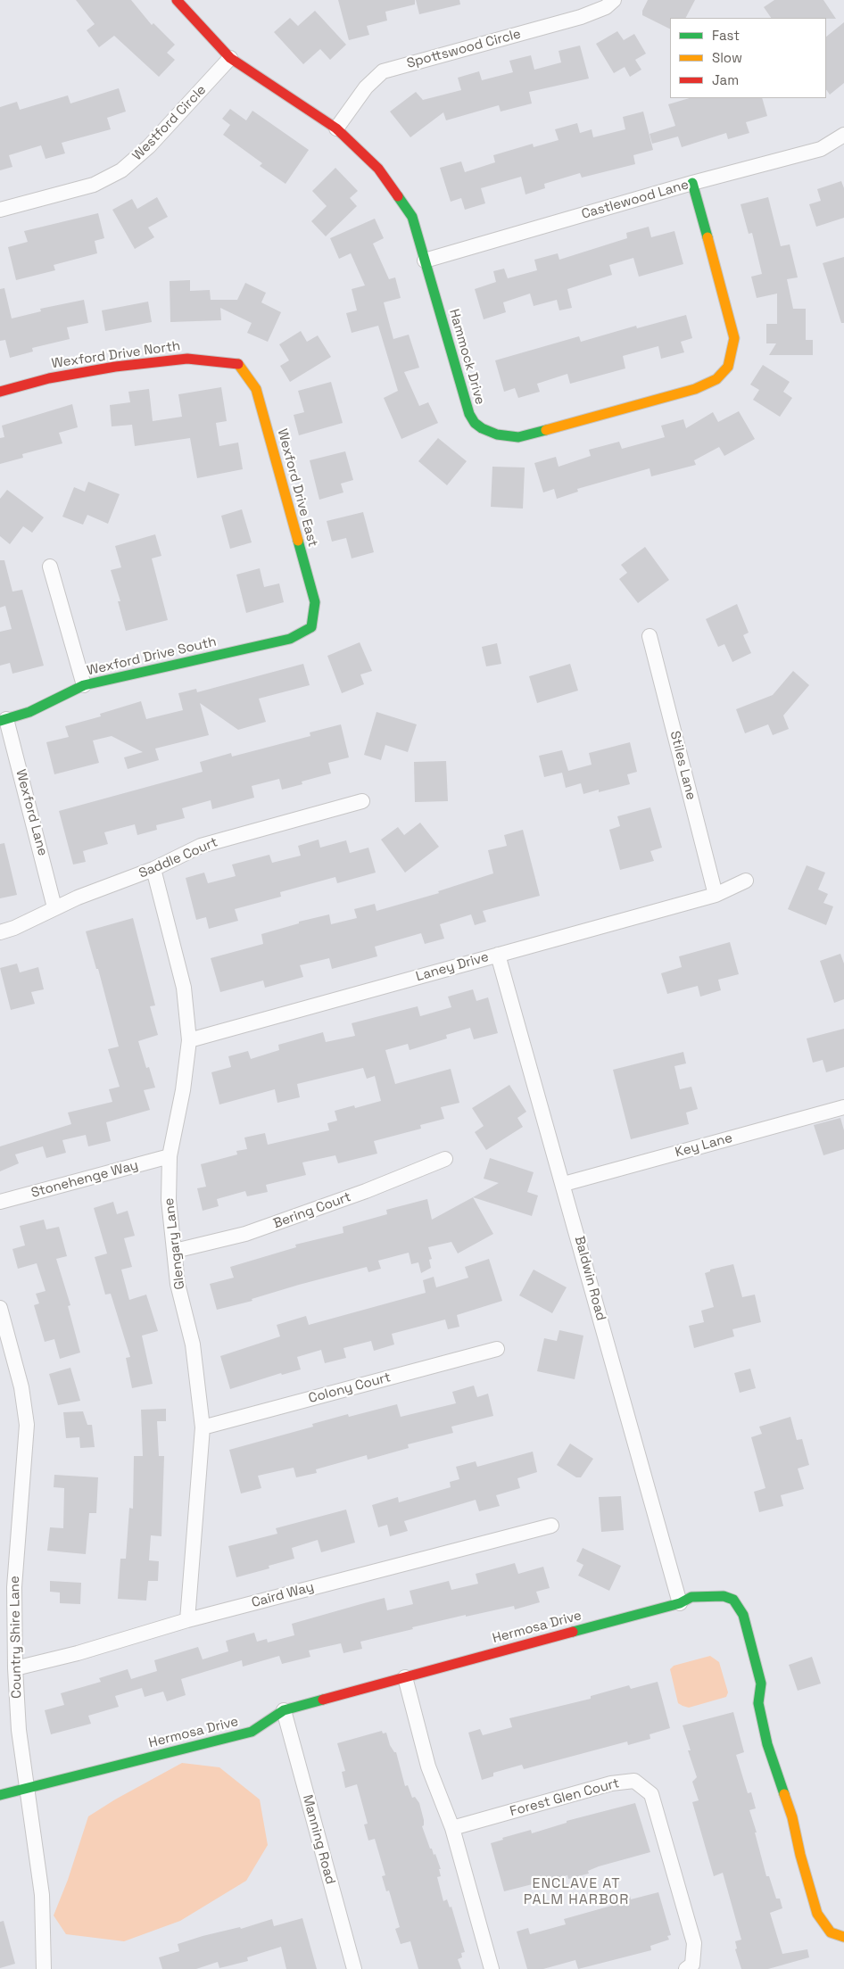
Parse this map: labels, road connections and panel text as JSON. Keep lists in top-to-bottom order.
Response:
{
  "streets": {
    "street": [
      "Spottswood Circle",
      "Westford Circle",
      "Castlewood Lane",
      "Wexford Drive North",
      "Hammock Drive",
      "Wexford Drive East",
      "Wexford Drive South",
      "Stiles Lane",
      "Wexford Lane",
      "Saddle Court",
      "Laney Drive",
      "Key Lane",
      "Stonehenge Way",
      "Bering Court",
      "Glengary Lane",
      "Baldwin Road",
      "Colony Court",
      "Caird Way",
      "Hermosa Drive",
      "Country Shire Lane",
      "Forest Glen Court",
      "Manning Road"
    ]
  },
  "crossings": [
    ["Spottswood Circle", "Hammock Drive"],
    ["Westford Circle", "Hammock Drive"],
    ["Castlewood Lane", "Hammock Drive"],
    ["Wexford Drive North", "Wexford Drive East"],
    ["Wexford Drive East", "Wexford Drive South"],
    ["Wexford Drive South", "Wexford Lane"],
    ["Stiles Lane", "Laney Drive"],
    ["Wexford Lane", "Saddle Court"],
    ["Saddle Court", "Glengary Lane"],
    ["Laney Drive", "Glengary Lane"],
    ["Laney Drive", "Baldwin Road"],
    ["Key Lane", "Baldwin Road"],
    ["Stonehenge Way", "Glengary Lane"],
    ["Bering Court", "Glengary Lane"],
    ["Glengary Lane", "Colony Court"],
    ["Glengary Lane", "Caird Way"],
    ["Baldwin Road", "Hermosa Drive"],
    ["Caird Way", "Country Shire Lane"],
    ["Hermosa Drive", "Country Shire Lane"],
    ["Hermosa Drive", "Manning Road"]
  ],
  "districts": ["ENCLAVE AT PALM HARBOR"],
  "legend": ["Fast", "Slow", "Jam"]
}
